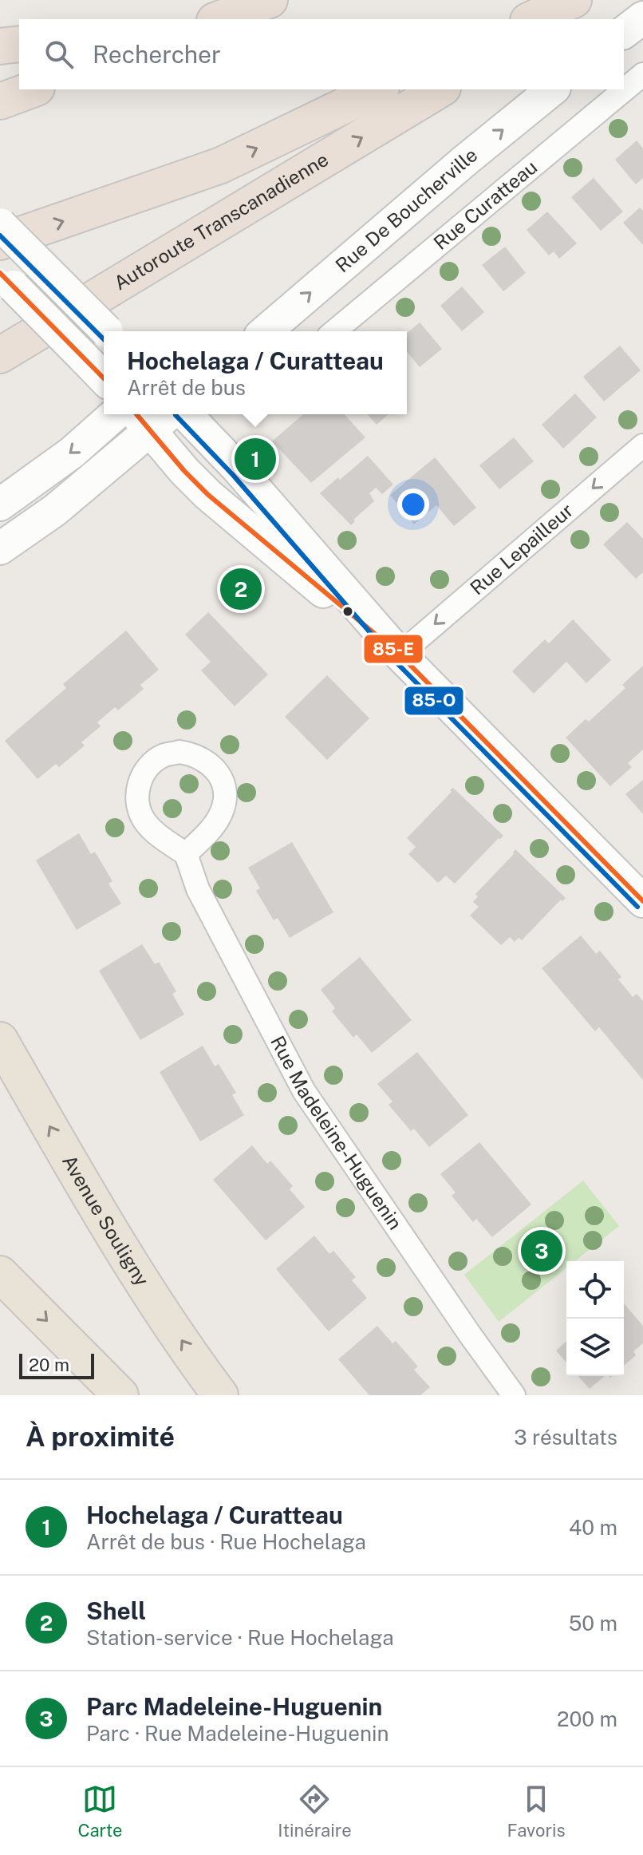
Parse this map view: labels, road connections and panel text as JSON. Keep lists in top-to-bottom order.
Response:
{
  "streets": {
    "highway": ["Autoroute Transcanadienne", "Avenue Souligny"],
    "main road": ["Rue De Boucherville"],
    "street": ["Rue Curatteau", "Rue Lepailleur", "Rue Madeleine-Huguenin"]
  },
  "one_way": ["Rue De Boucherville", "Rue Lepailleur"],
  "lines": ["transit line 85-O", "transit line 85-E"],
  "scale_bar": "20 m",
  "page": {
    "search": "Rechercher",
    "popup": ["Hochelaga / Curatteau", "Arrêt de bus"],
    "pins": ["1", "2", "3"],
    "scale": "20 m",
    "heading": ["À proximité", "3 résultats"],
    "list": [
      {
        "mark": "1",
        "name": "Hochelaga / Curatteau",
        "note": "Arrêt de bus · Rue Hochelaga",
        "value": "40 m"
      },
      {
        "mark": "2",
        "name": "Shell",
        "note": "Station-service · Rue Hochelaga",
        "value": "50 m"
      },
      {
        "mark": "3",
        "name": "Parc Madeleine-Huguenin",
        "note": "Parc · Rue Madeleine-Huguenin",
        "value": "200 m"
      }
    ],
    "nav": ["Carte", "Itinéraire", "Favoris"]
  }
}
